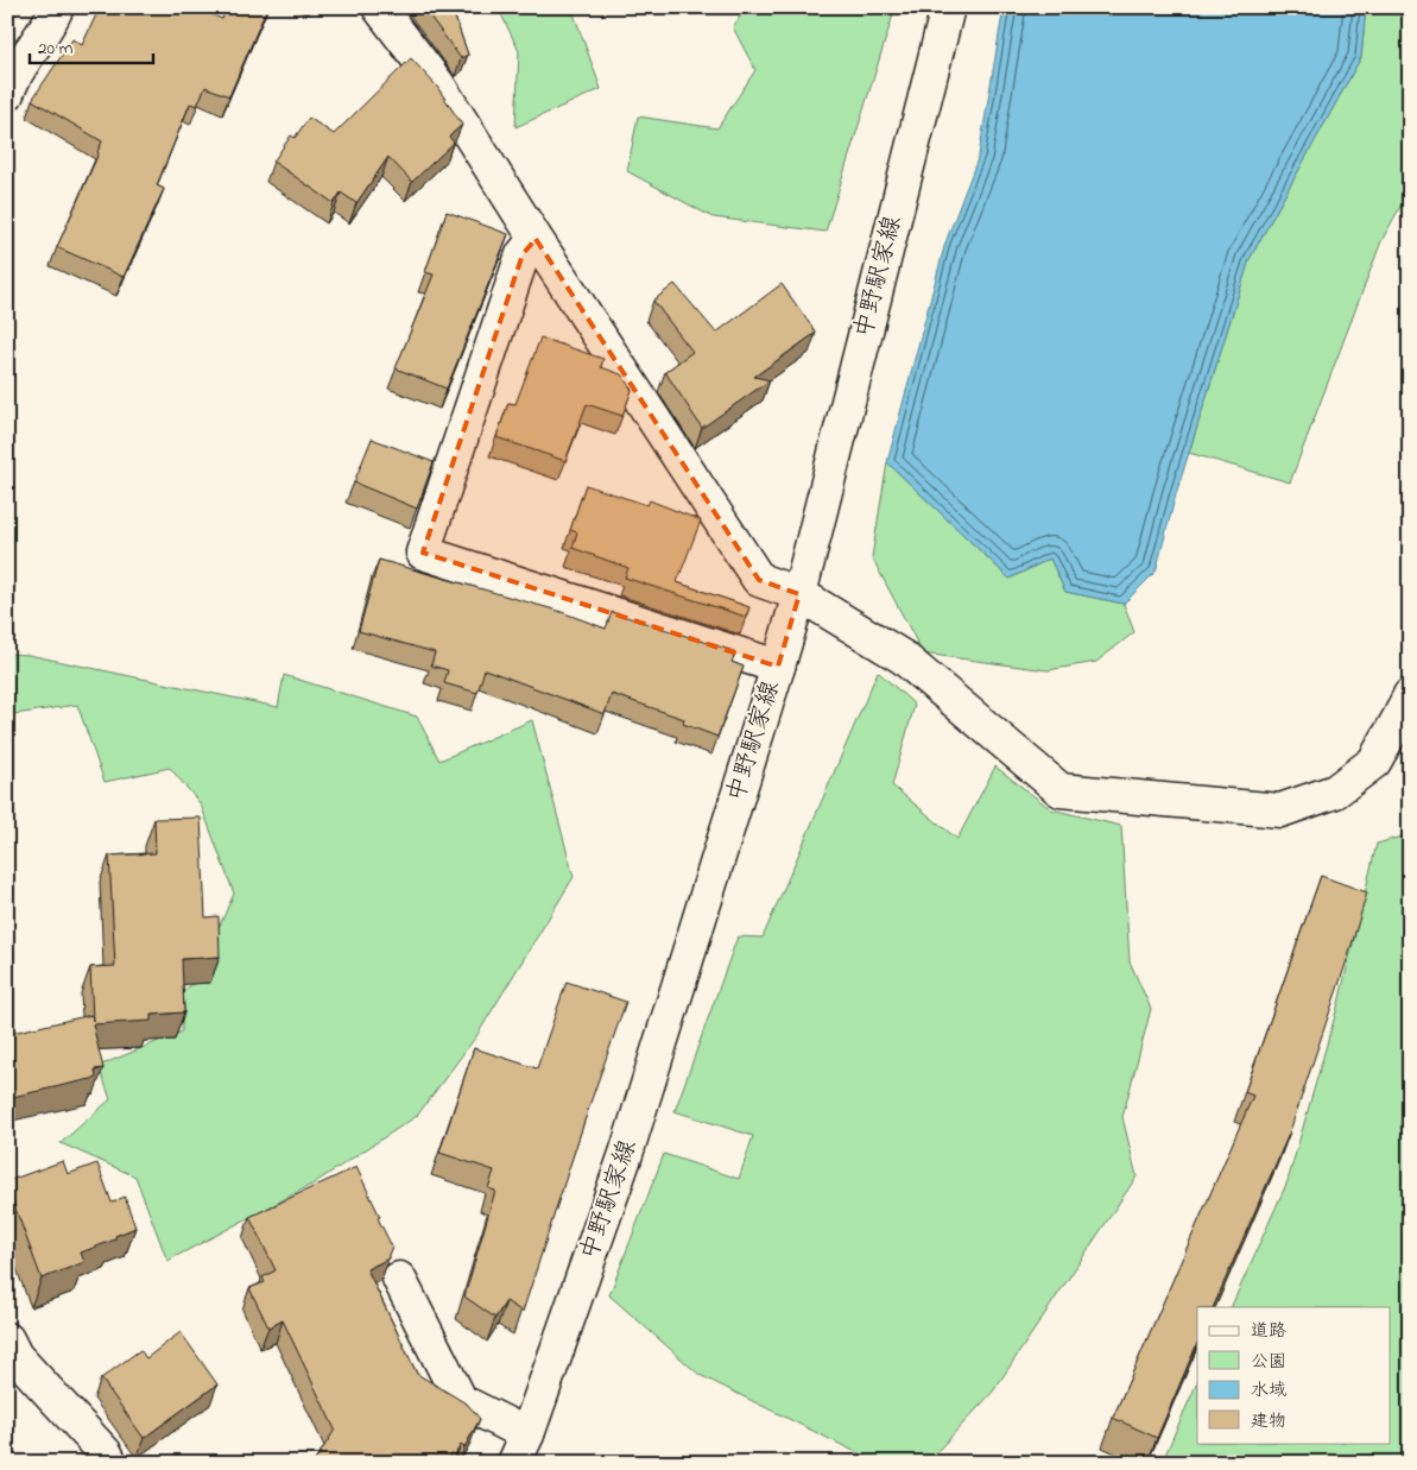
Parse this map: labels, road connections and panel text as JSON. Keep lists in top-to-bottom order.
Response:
{
  "streets": {
    "street": ["中野駅家線"]
  },
  "legend": [
    "道路",
    "公園",
    "水域",
    "建物"
  ],
  "scale_bar": "20 m"
}
